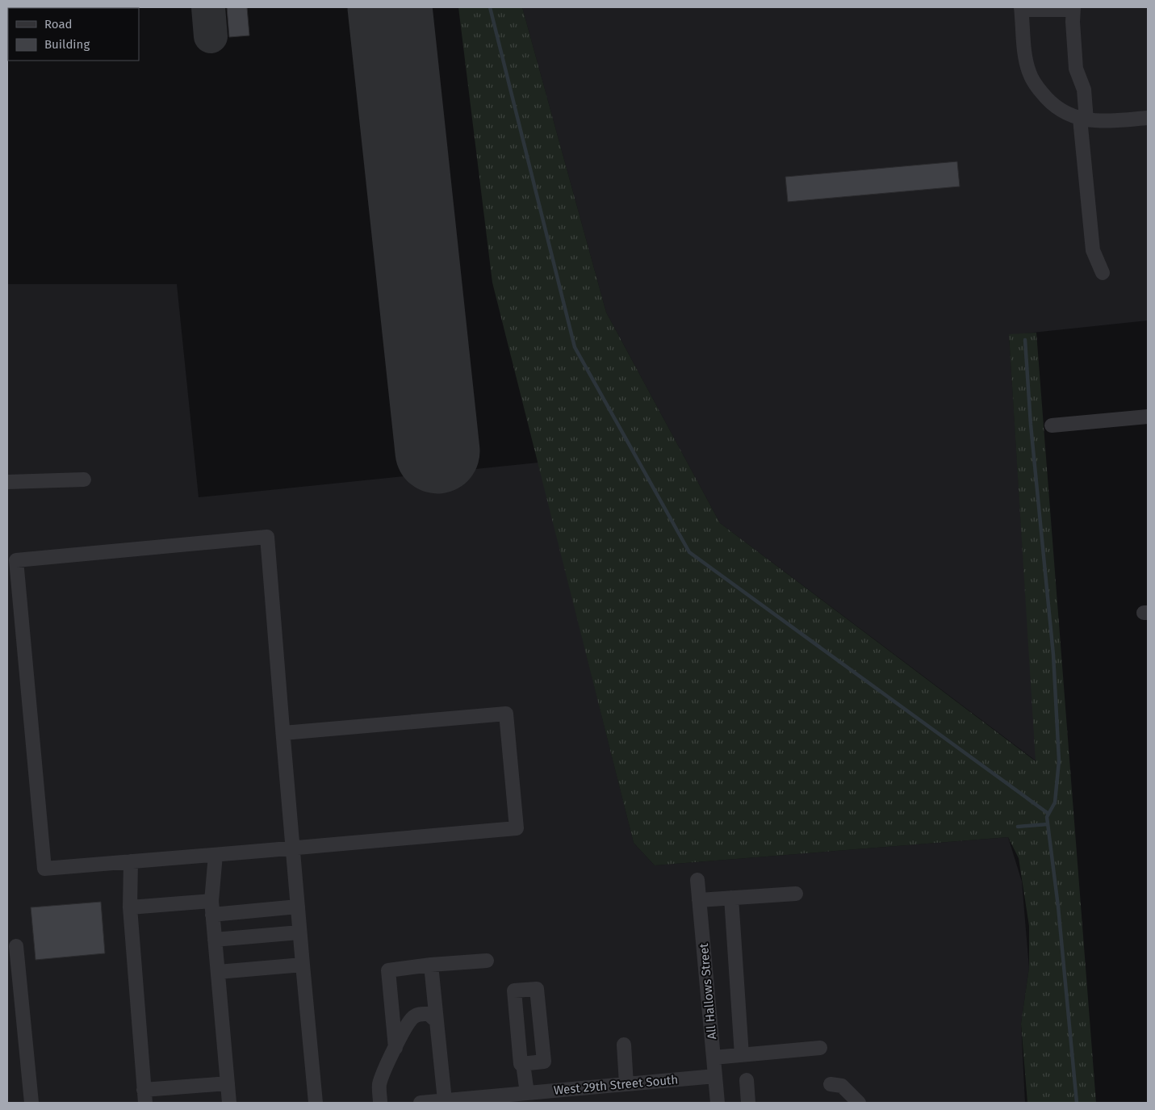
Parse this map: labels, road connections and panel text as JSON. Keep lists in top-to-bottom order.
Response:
{
  "streets": {
    "street": ["All Hallows Street", "West 29th Street South"]
  },
  "crossings": [
    ["All Hallows Street", "West 29th Street South"]
  ],
  "legend": ["Road", "Building"]
}
